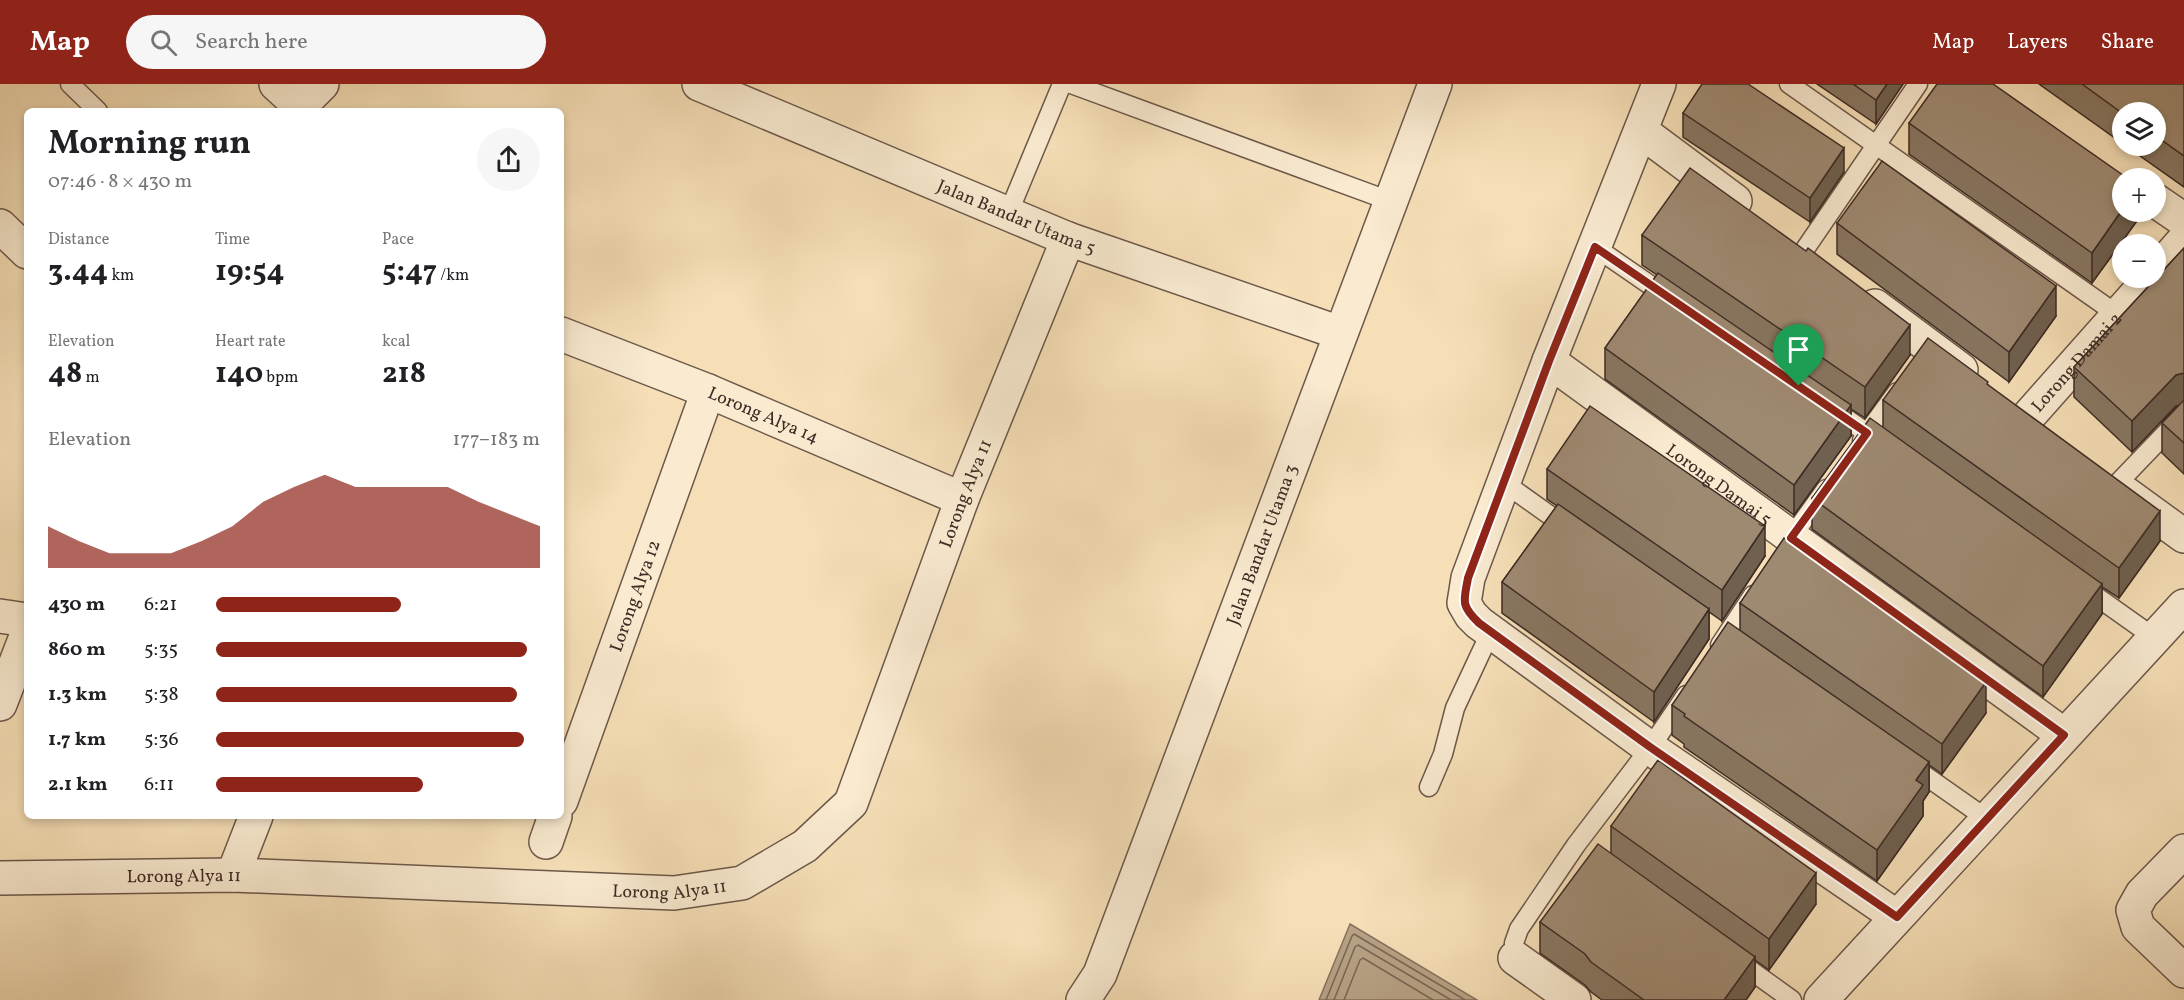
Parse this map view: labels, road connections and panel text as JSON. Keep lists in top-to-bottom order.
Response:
{
  "streets": {
    "street": [
      "Jalan Bandar Utama 5",
      "Lorong Damai 2",
      "Lorong Alya 14",
      "Lorong Damai 5",
      "Lorong Alya 11",
      "Jalan Bandar Utama 3",
      "Lorong Alya 12"
    ]
  },
  "crossings": [
    ["Jalan Bandar Utama 5", "Lorong Alya 11"],
    ["Jalan Bandar Utama 5", "Jalan Bandar Utama 3"],
    ["Lorong Alya 14", "Lorong Alya 11"],
    ["Lorong Alya 14", "Lorong Alya 12"]
  ],
  "page": {
    "header": "Map",
    "search": "Search here",
    "nav": ["Map", "Layers", "Share"],
    "map_buttons": ["+", "−"],
    "heading": ["Morning run", "07:46 · 8 × 430 m"],
    "stats": [
      ["Distance", "3.44 km"],
      ["Time", "19:54"],
      ["Pace", "5:47 /km"],
      ["Elevation", "48 m"],
      ["Heart rate", "140 bpm"],
      ["kcal", "218"]
    ],
    "chart": ["Elevation", "177–183 m"],
    "list": [
      {
        "name": "430 m",
        "note": "6:21"
      },
      {
        "name": "860 m",
        "note": "5:35"
      },
      {
        "name": "1.3 km",
        "note": "5:38"
      },
      {
        "name": "1.7 km",
        "note": "5:36"
      },
      {
        "name": "2.1 km",
        "note": "6:11"
      }
    ]
  }
}
